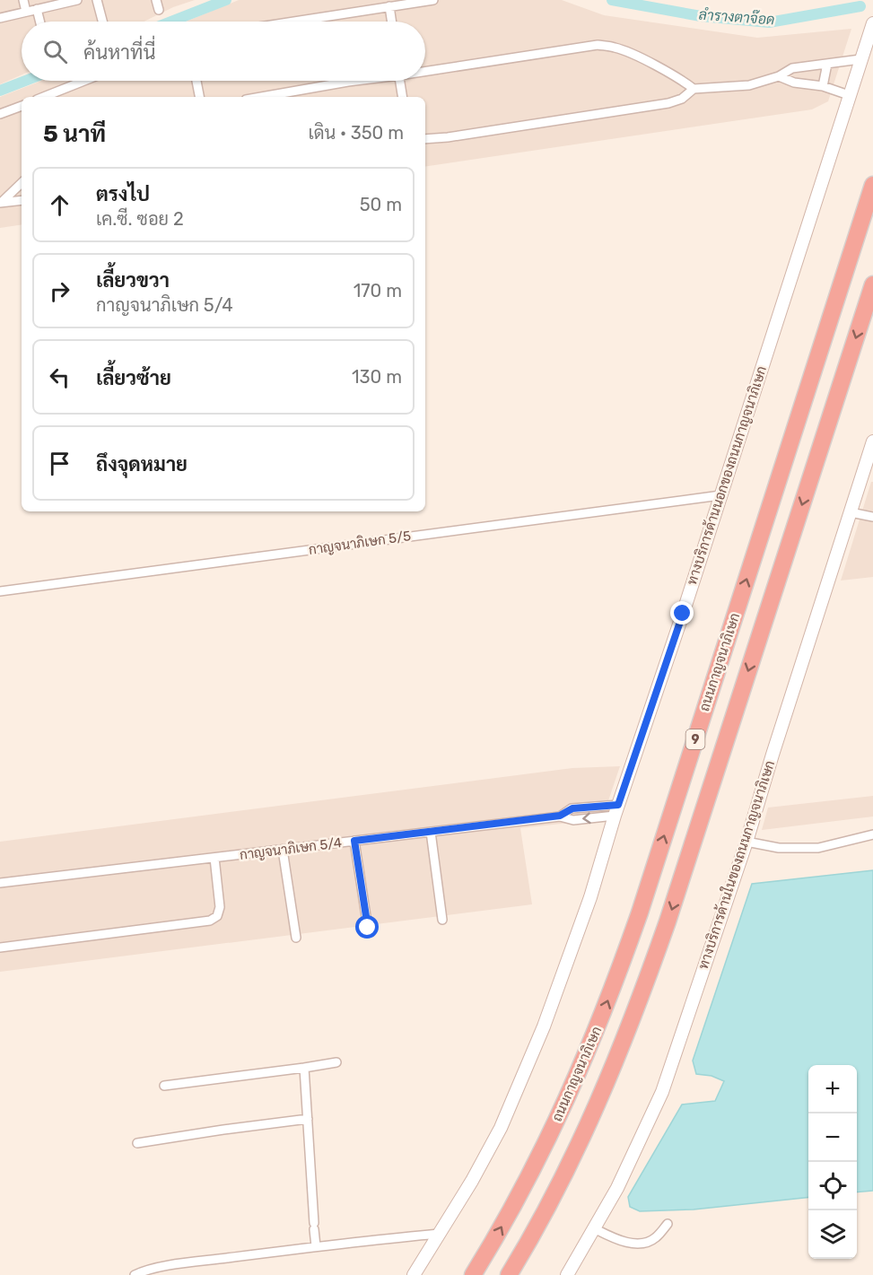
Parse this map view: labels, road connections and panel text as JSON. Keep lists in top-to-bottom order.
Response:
{
  "streets": {
    "highway": ["ถนนกาญจนาภิเษก", "9"],
    "main road": ["ทางบริการด้านนอกของถนนกาญจนาภิเษก", "ทางบริการด้านในของถนนกาญจนาภิเษก"],
    "street": ["กาญจนาภิเษก 5/5", "กาญจนาภิเษก 5/4"]
  },
  "crossings": [
    ["ทางบริการด้านนอกของถนนกาญจนาภิเษก", "กาญจนาภิเษก 5/5"],
    ["ทางบริการด้านนอกของถนนกาญจนาภิเษก", "กาญจนาภิเษก 5/4"]
  ],
  "water": ["ลำรางตาจ๊อด"],
  "page": {
    "search": "ค้นหาที่นี่",
    "heading": ["5 นาที", "เดิน · 350 m"],
    "list": [
      ["ตรงไป", "เค.ซี. ซอย 2", "50 m"],
      ["เลี้ยวขวา", "กาญจนาภิเษก 5/4", "170 m"],
      ["เลี้ยวซ้าย", "130 m"],
      "ถึงจุดหมาย"
    ],
    "map_buttons": ["+", "−"]
  }
}
